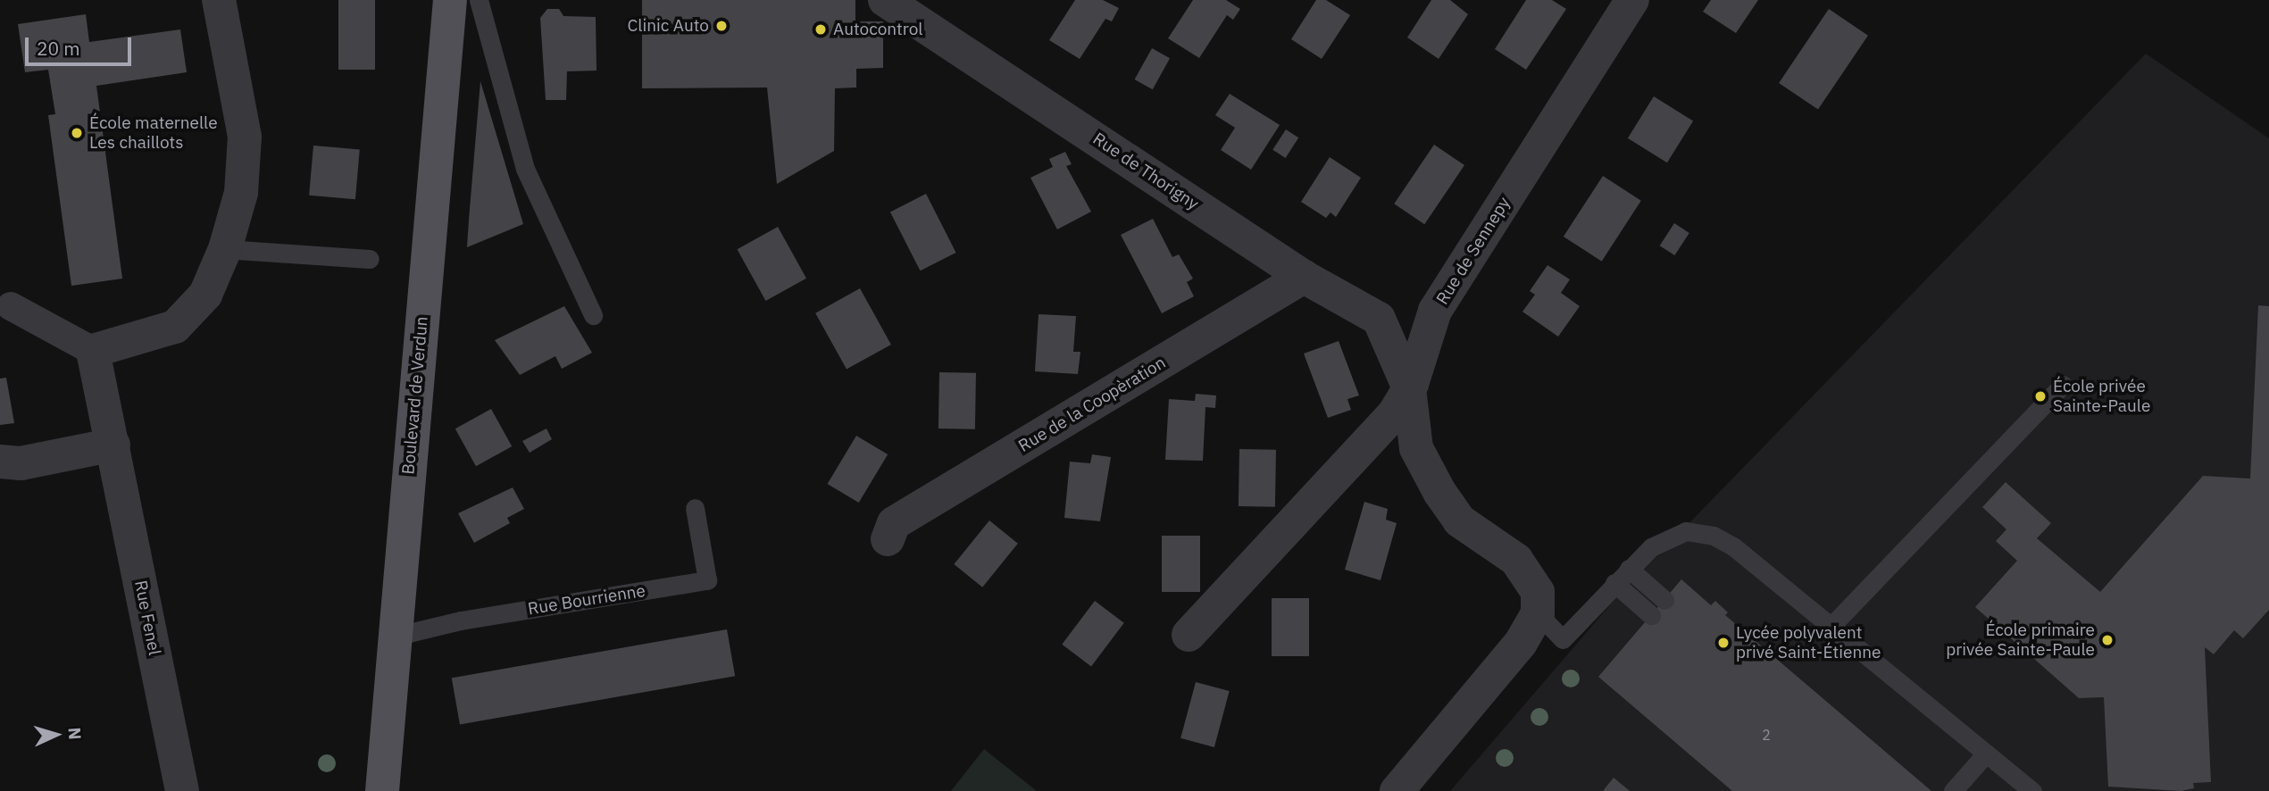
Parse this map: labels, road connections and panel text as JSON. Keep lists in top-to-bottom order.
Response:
{
  "streets": {
    "main road": ["Boulevard de Verdun"],
    "street": [
      "Rue de Thorigny",
      "Rue de Sennepy",
      "Rue de la Coopèration",
      "Rue Fenel"
    ],
    "lane": ["Rue Bourrienne"]
  },
  "crossings": [
    ["Rue de Thorigny", "Rue de la Coopèration"],
    ["Boulevard de Verdun", "Rue Bourrienne"]
  ],
  "places": [
    "Clinic Auto",
    "Autocontrol",
    "École maternelle Les chaillots",
    "École privée Sainte-Paule",
    "École primaire privée Sainte-Paule",
    "Lycée polyvalent privé Saint-Étienne"
  ],
  "house_numbers": ["2"],
  "scale_bar": "20 m",
  "north": "right"
}
